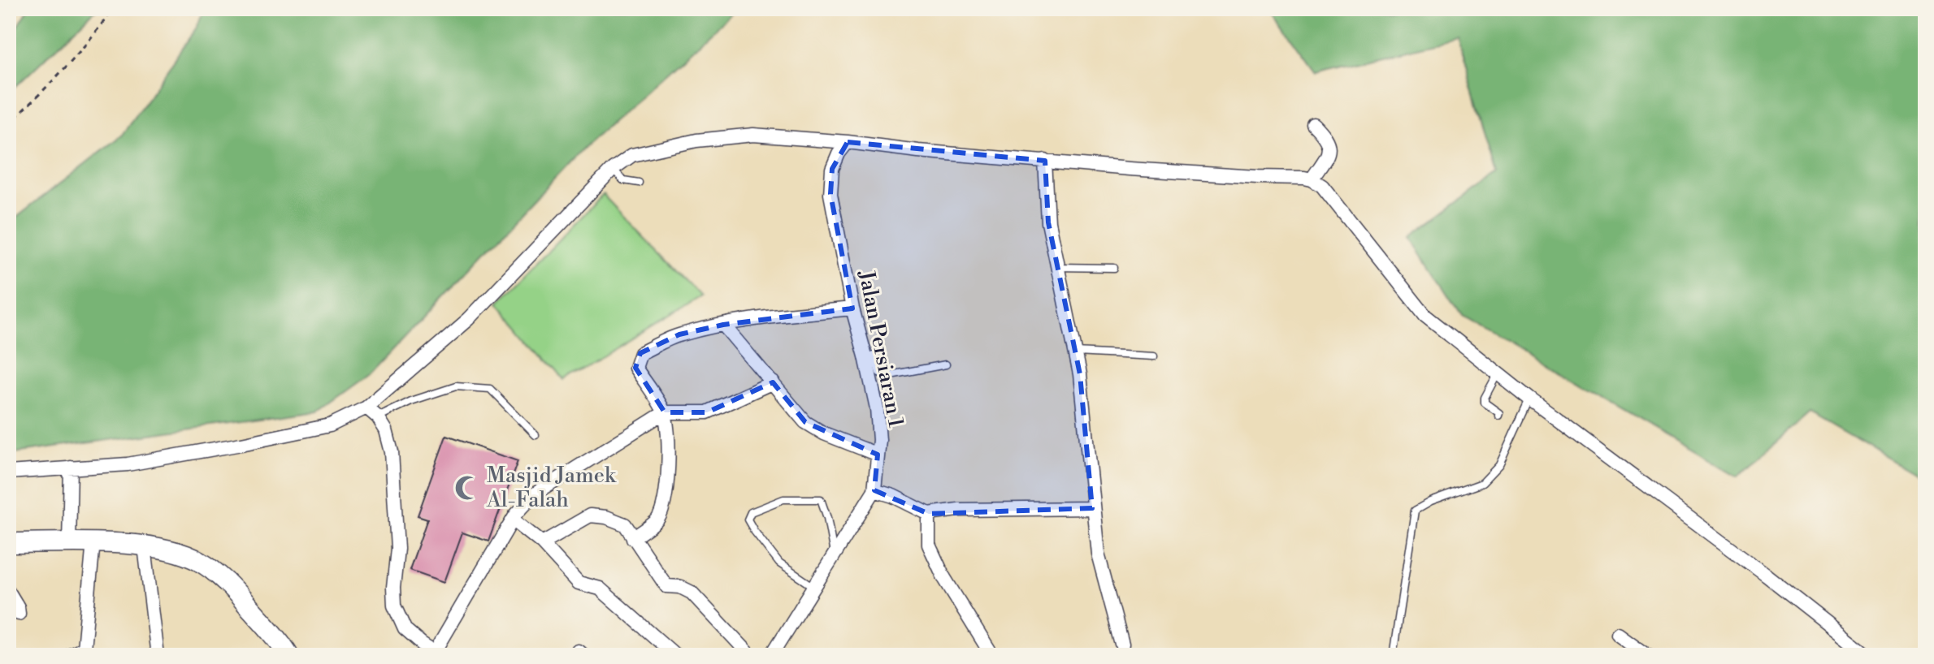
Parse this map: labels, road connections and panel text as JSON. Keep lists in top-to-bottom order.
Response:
{
  "streets": {
    "street": ["Jalan Persiaran 1"]
  },
  "places": {
    "mosque": ["Masjid Jamek Al-Falah"]
  }
}
